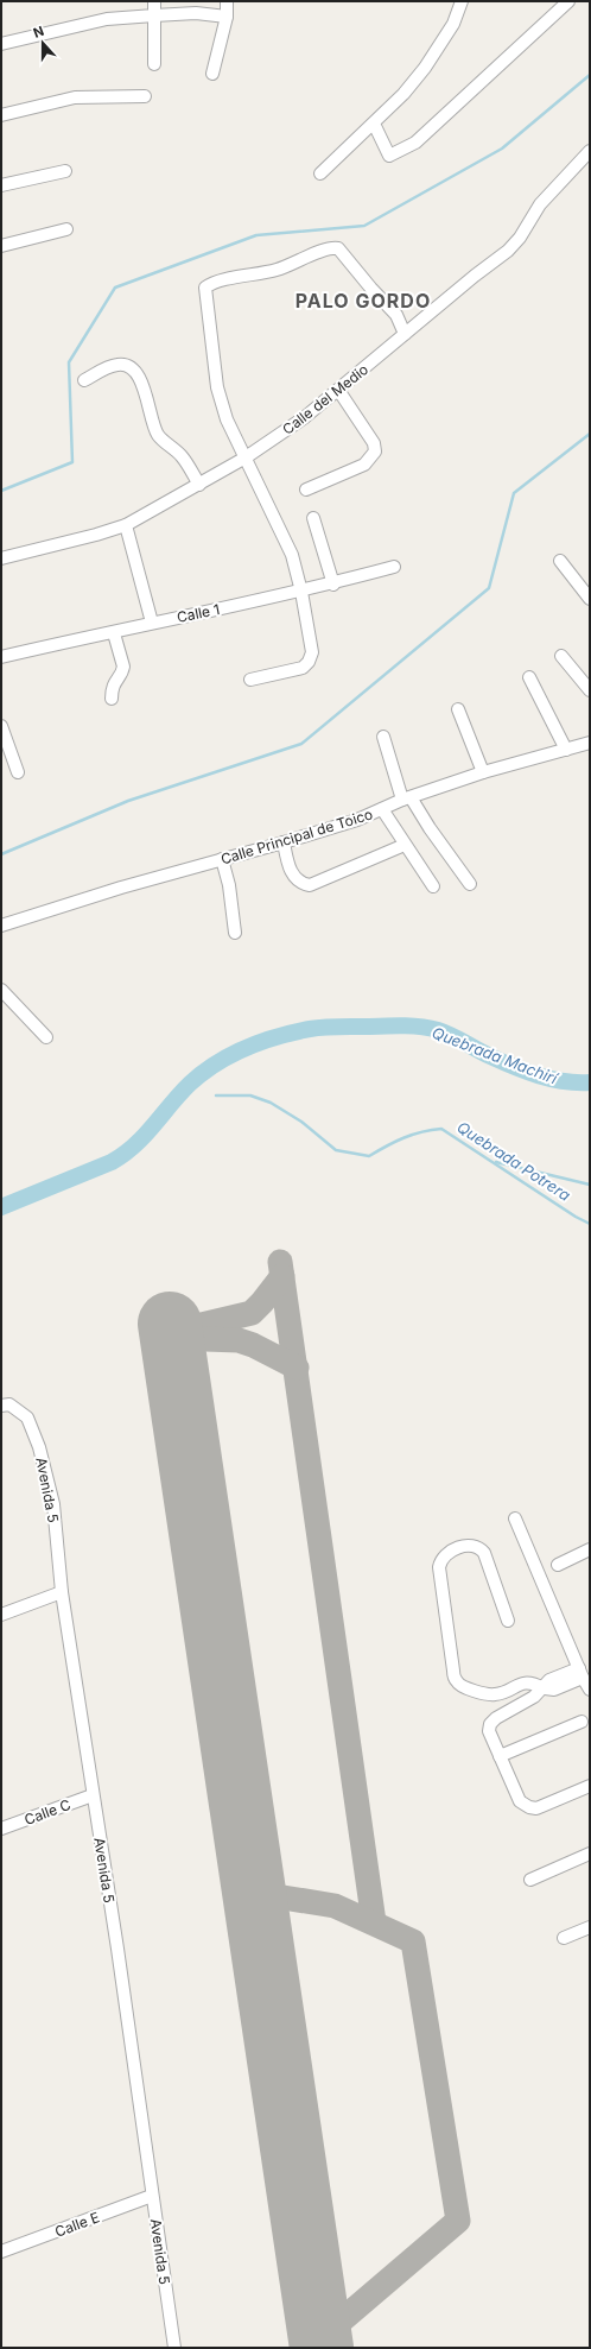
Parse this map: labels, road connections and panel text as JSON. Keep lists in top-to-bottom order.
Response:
{
  "streets": {
    "street": [
      "Calle del Medio",
      "Calle 1",
      "Calle Principal de Toico",
      "Avenida 5",
      "Calle C",
      "Calle E"
    ]
  },
  "crossings": [
    ["Avenida 5", "Calle C"],
    ["Avenida 5", "Calle E"]
  ],
  "districts": ["PALO GORDO"],
  "water": ["Quebrada Machirí", "Quebrada Potrera"],
  "north": "top"
}
